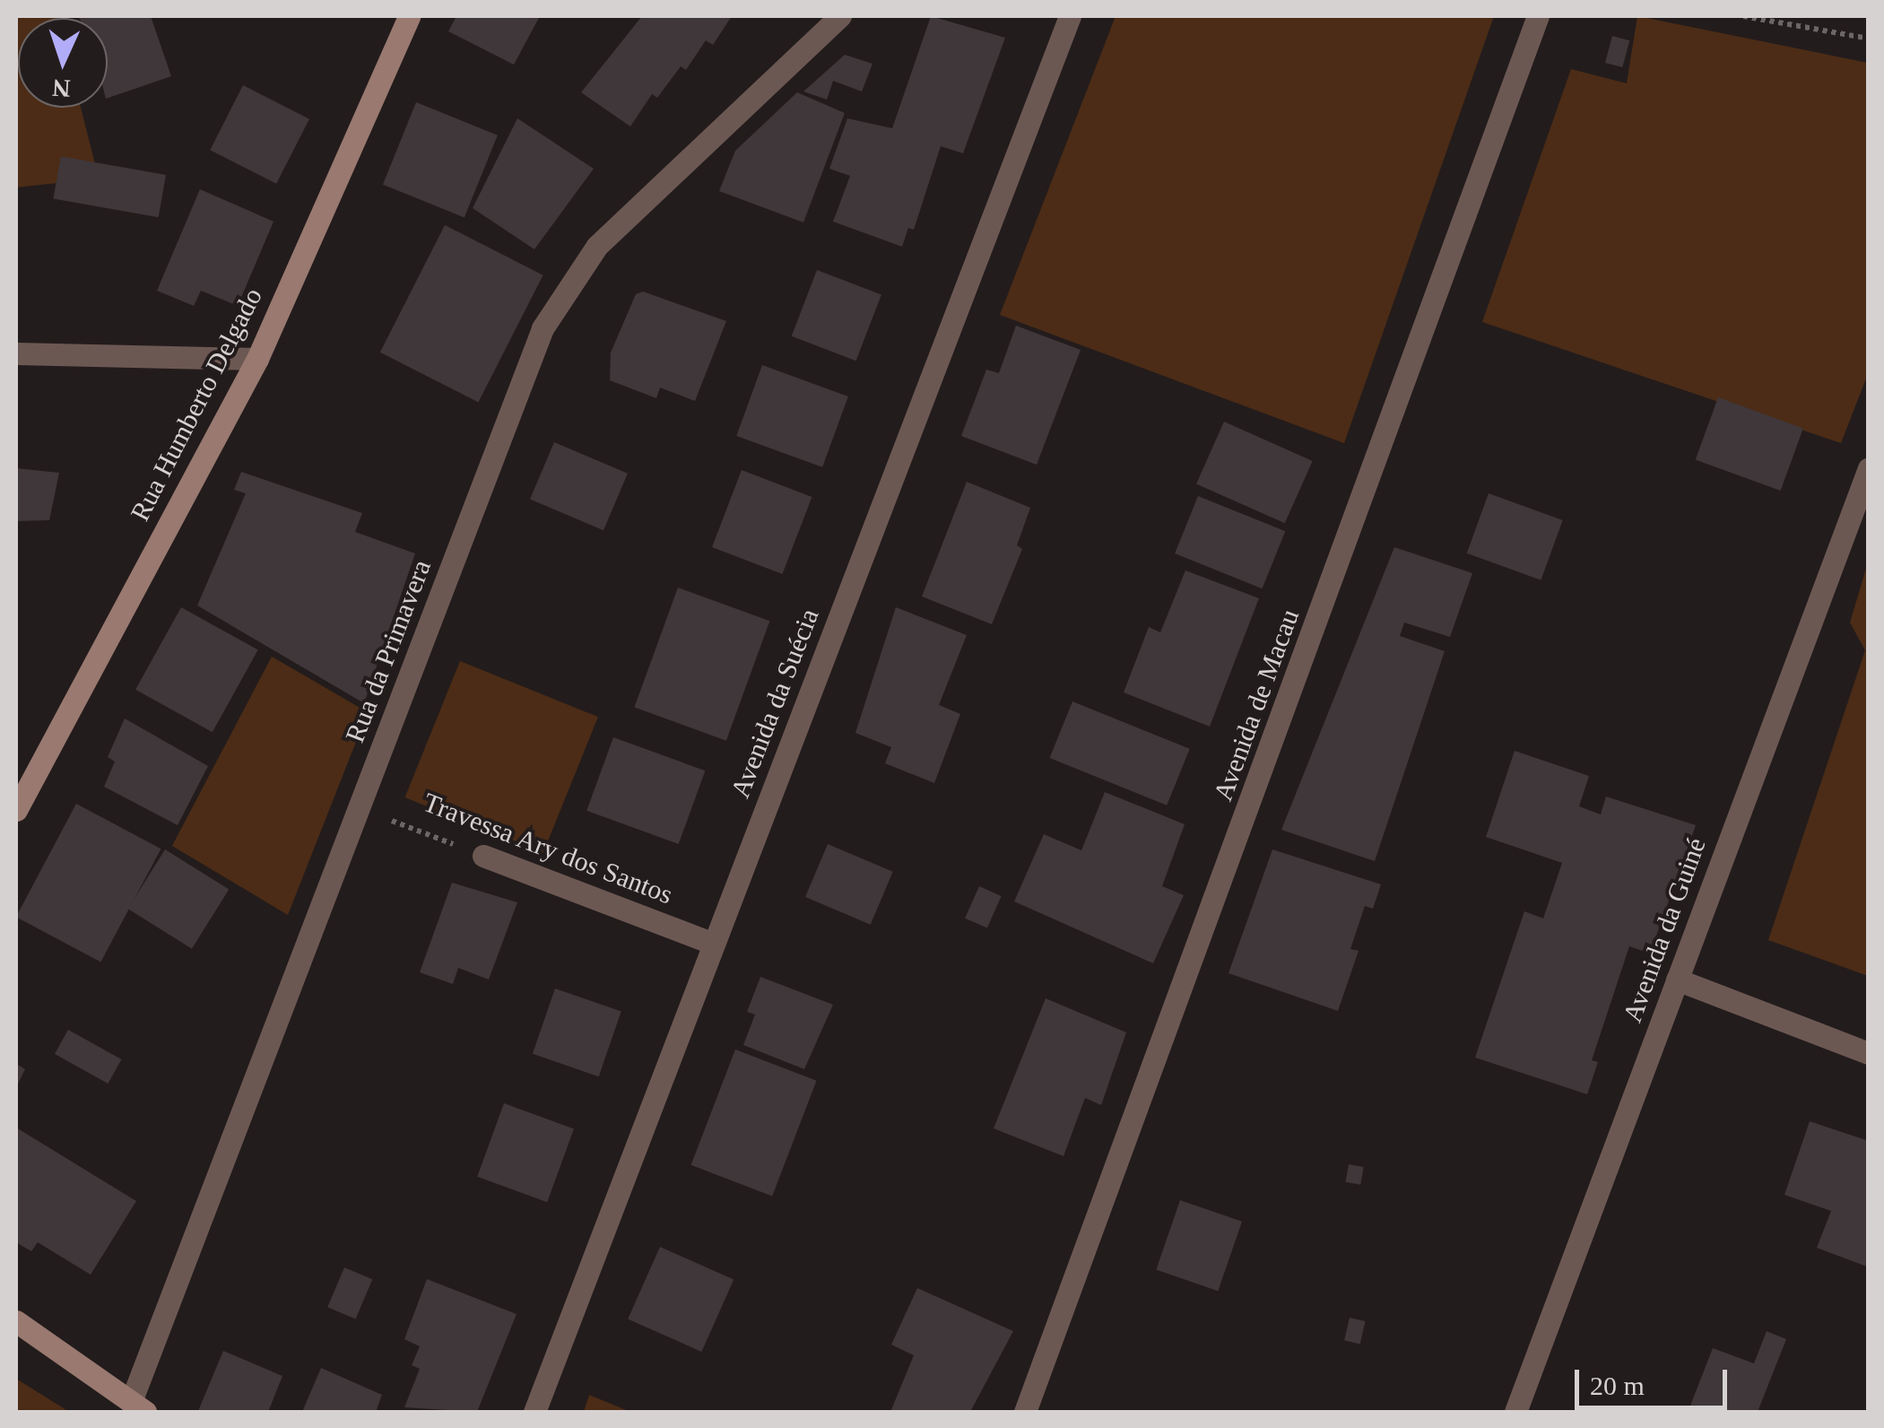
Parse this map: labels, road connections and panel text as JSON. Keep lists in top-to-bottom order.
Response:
{
  "streets": {
    "street": [
      "Rua Humberto Delgado",
      "Rua da Primavera",
      "Avenida da Suécia",
      "Avenida de Macau",
      "Travessa Ary dos Santos",
      "Avenida da Guiné"
    ]
  },
  "crossings": [
    ["Rua da Primavera", "Travessa Ary dos Santos"],
    ["Avenida da Suécia", "Travessa Ary dos Santos"]
  ],
  "scale_bar": "20 m",
  "north": "bottom"
}
